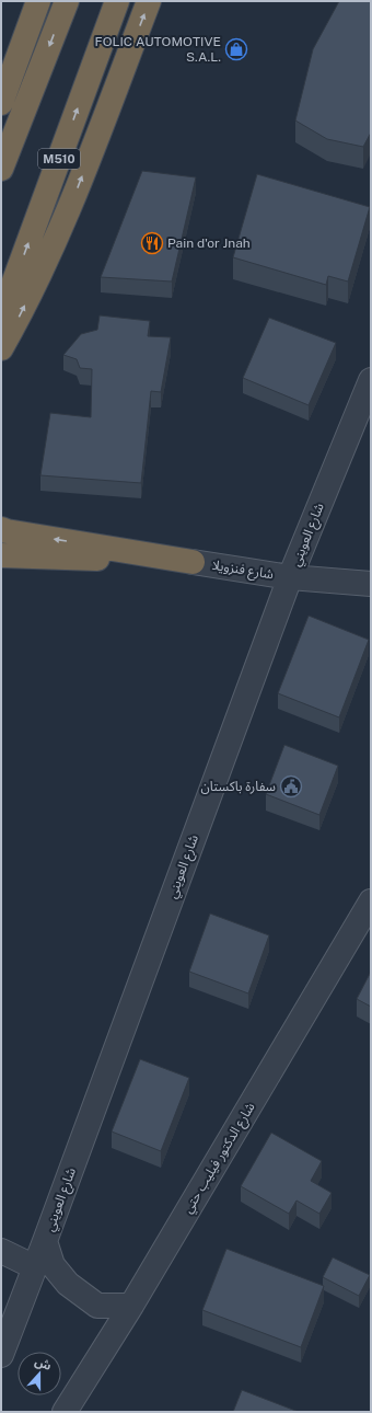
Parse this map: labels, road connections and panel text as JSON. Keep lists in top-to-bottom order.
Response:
{
  "streets": {
    "highway": ["M510"],
    "street": ["شارع العويني", "شارع فنزويلا", "شارع الدكتور فيليب حتي"]
  },
  "crossings": [
    ["شارع العويني", "شارع فنزويلا"]
  ],
  "places": {
    "shop": ["FOLIC AUTOMOTIVE S.A.L."],
    "restaurant": ["Pain d'or Jnah"],
    "public building": ["سفارة باكستان"]
  },
  "north": "top"
}
